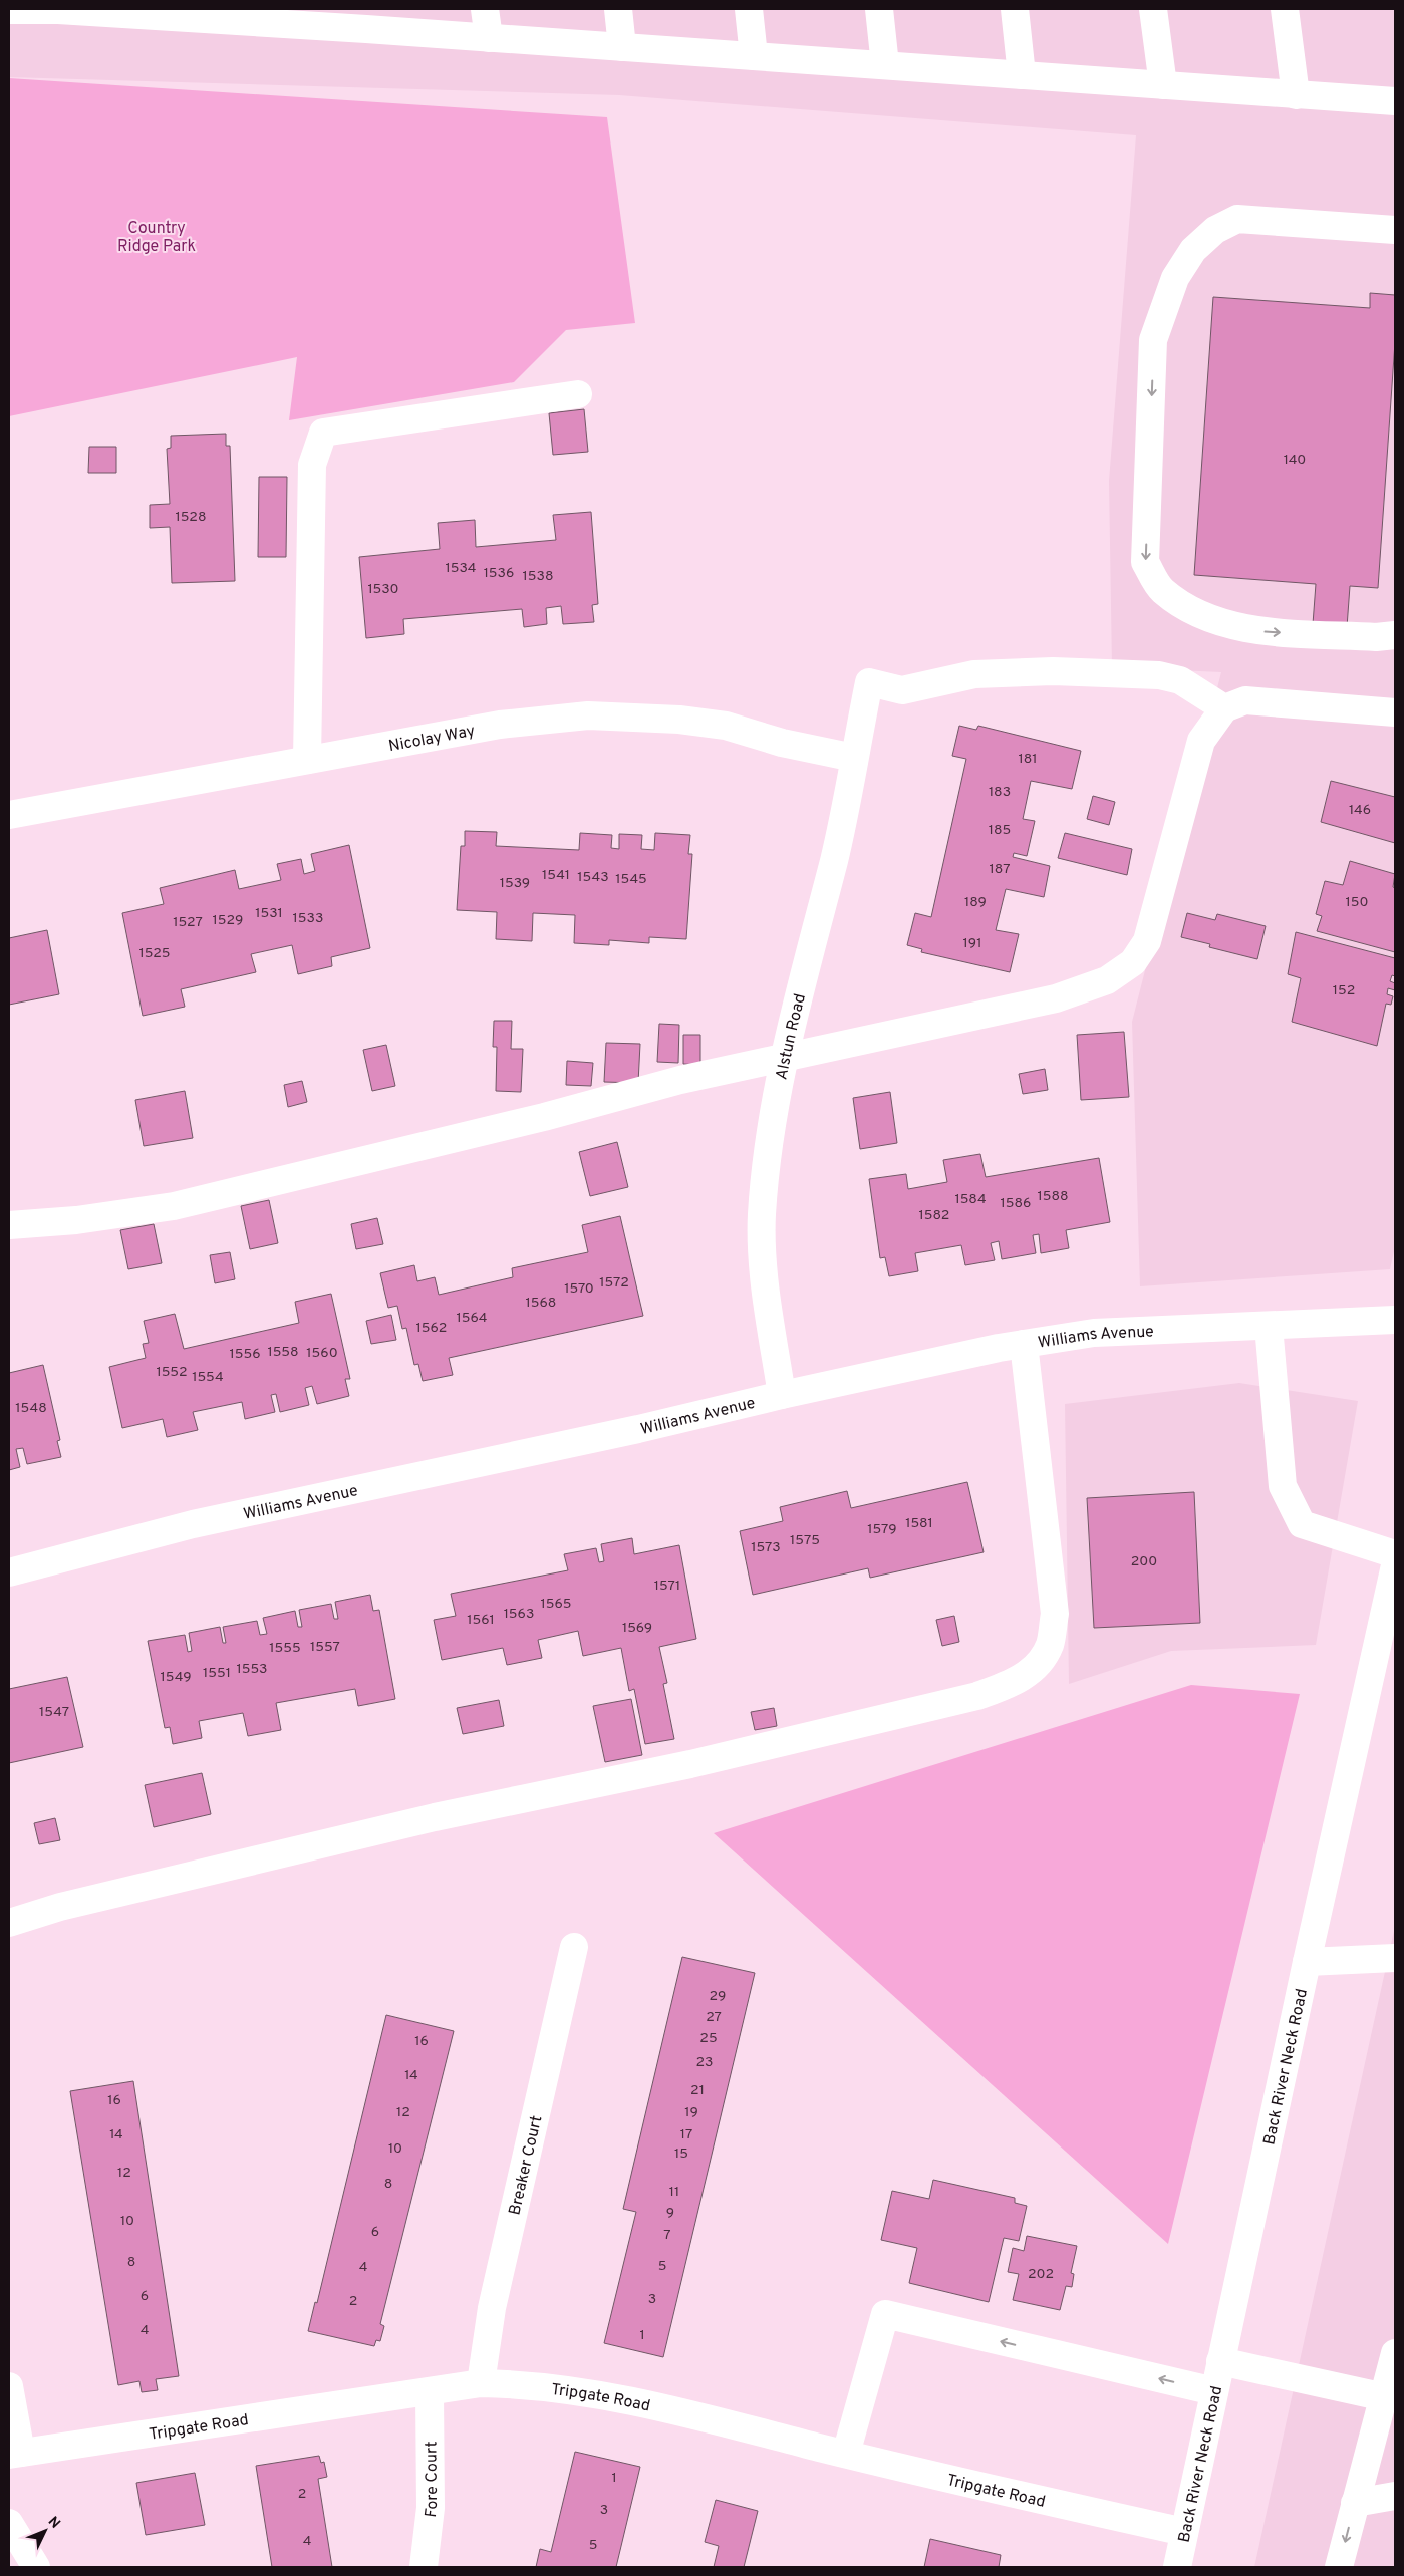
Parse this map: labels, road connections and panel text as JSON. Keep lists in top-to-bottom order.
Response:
{
  "streets": {
    "street": [
      "Nicolay Way",
      "Alstun Road",
      "Williams Avenue",
      "Back River Neck Road",
      "Breaker Court",
      "Tripgate Road",
      "Fore Court"
    ]
  },
  "crossings": [
    ["Nicolay Way", "Alstun Road"],
    ["Alstun Road", "Williams Avenue"],
    ["Back River Neck Road", "Tripgate Road"],
    ["Breaker Court", "Tripgate Road"],
    ["Tripgate Road", "Fore Court"]
  ],
  "parks": ["Country Ridge Park"],
  "house_numbers": [
    "140",
    "1528",
    "1534",
    "1536",
    "1538",
    "1530",
    "181",
    "183",
    "146",
    "185",
    "187",
    "1541",
    "1543",
    "1545",
    "1539",
    "189",
    "150",
    "1531",
    "1533",
    "1529",
    "1527",
    "191",
    "1525",
    "152",
    "1588",
    "1584",
    "1586",
    "1582",
    "1572",
    "1570",
    "1568",
    "1564",
    "1562",
    "1558",
    "1560",
    "1556",
    "1552",
    "1554",
    "1548",
    "1581",
    "1579",
    "1575",
    "1573",
    "200",
    "1571",
    "1565",
    "1563",
    "1561",
    "1569",
    "1557",
    "1555",
    "1553",
    "1551",
    "1549",
    "1547",
    "29",
    "27",
    "25",
    "16",
    "23",
    "14",
    "21",
    "16",
    "12",
    "19",
    "14",
    "17",
    "10",
    "15",
    "12",
    "8",
    "11",
    "9",
    "10",
    "6",
    "7",
    "8",
    "5",
    "4",
    "202",
    "6",
    "3",
    "2",
    "4",
    "1",
    "1",
    "2",
    "3",
    "4",
    "5"
  ],
  "north": "top right"
}
